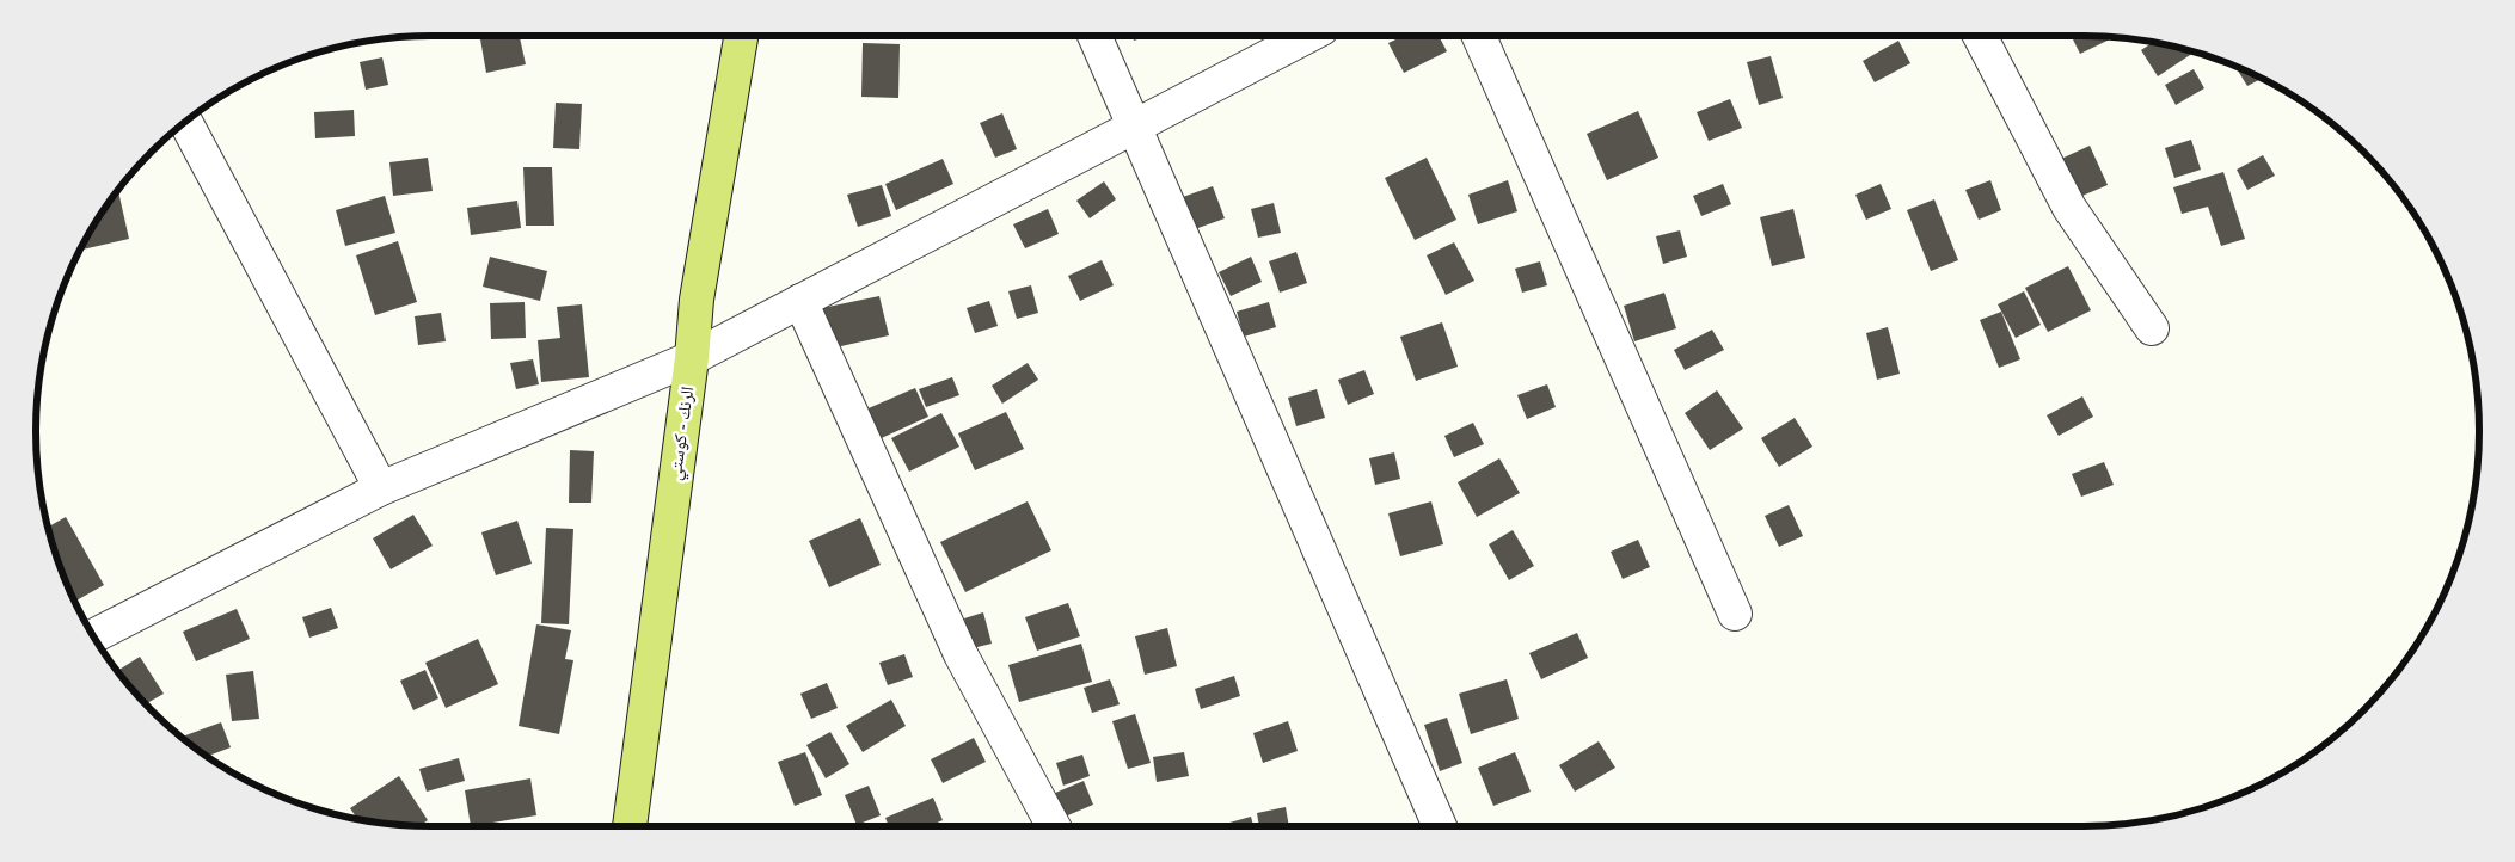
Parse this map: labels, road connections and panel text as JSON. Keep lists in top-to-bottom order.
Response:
{
  "streets": {
    "main road": ["الرنك - كوستي"]
  }
}
